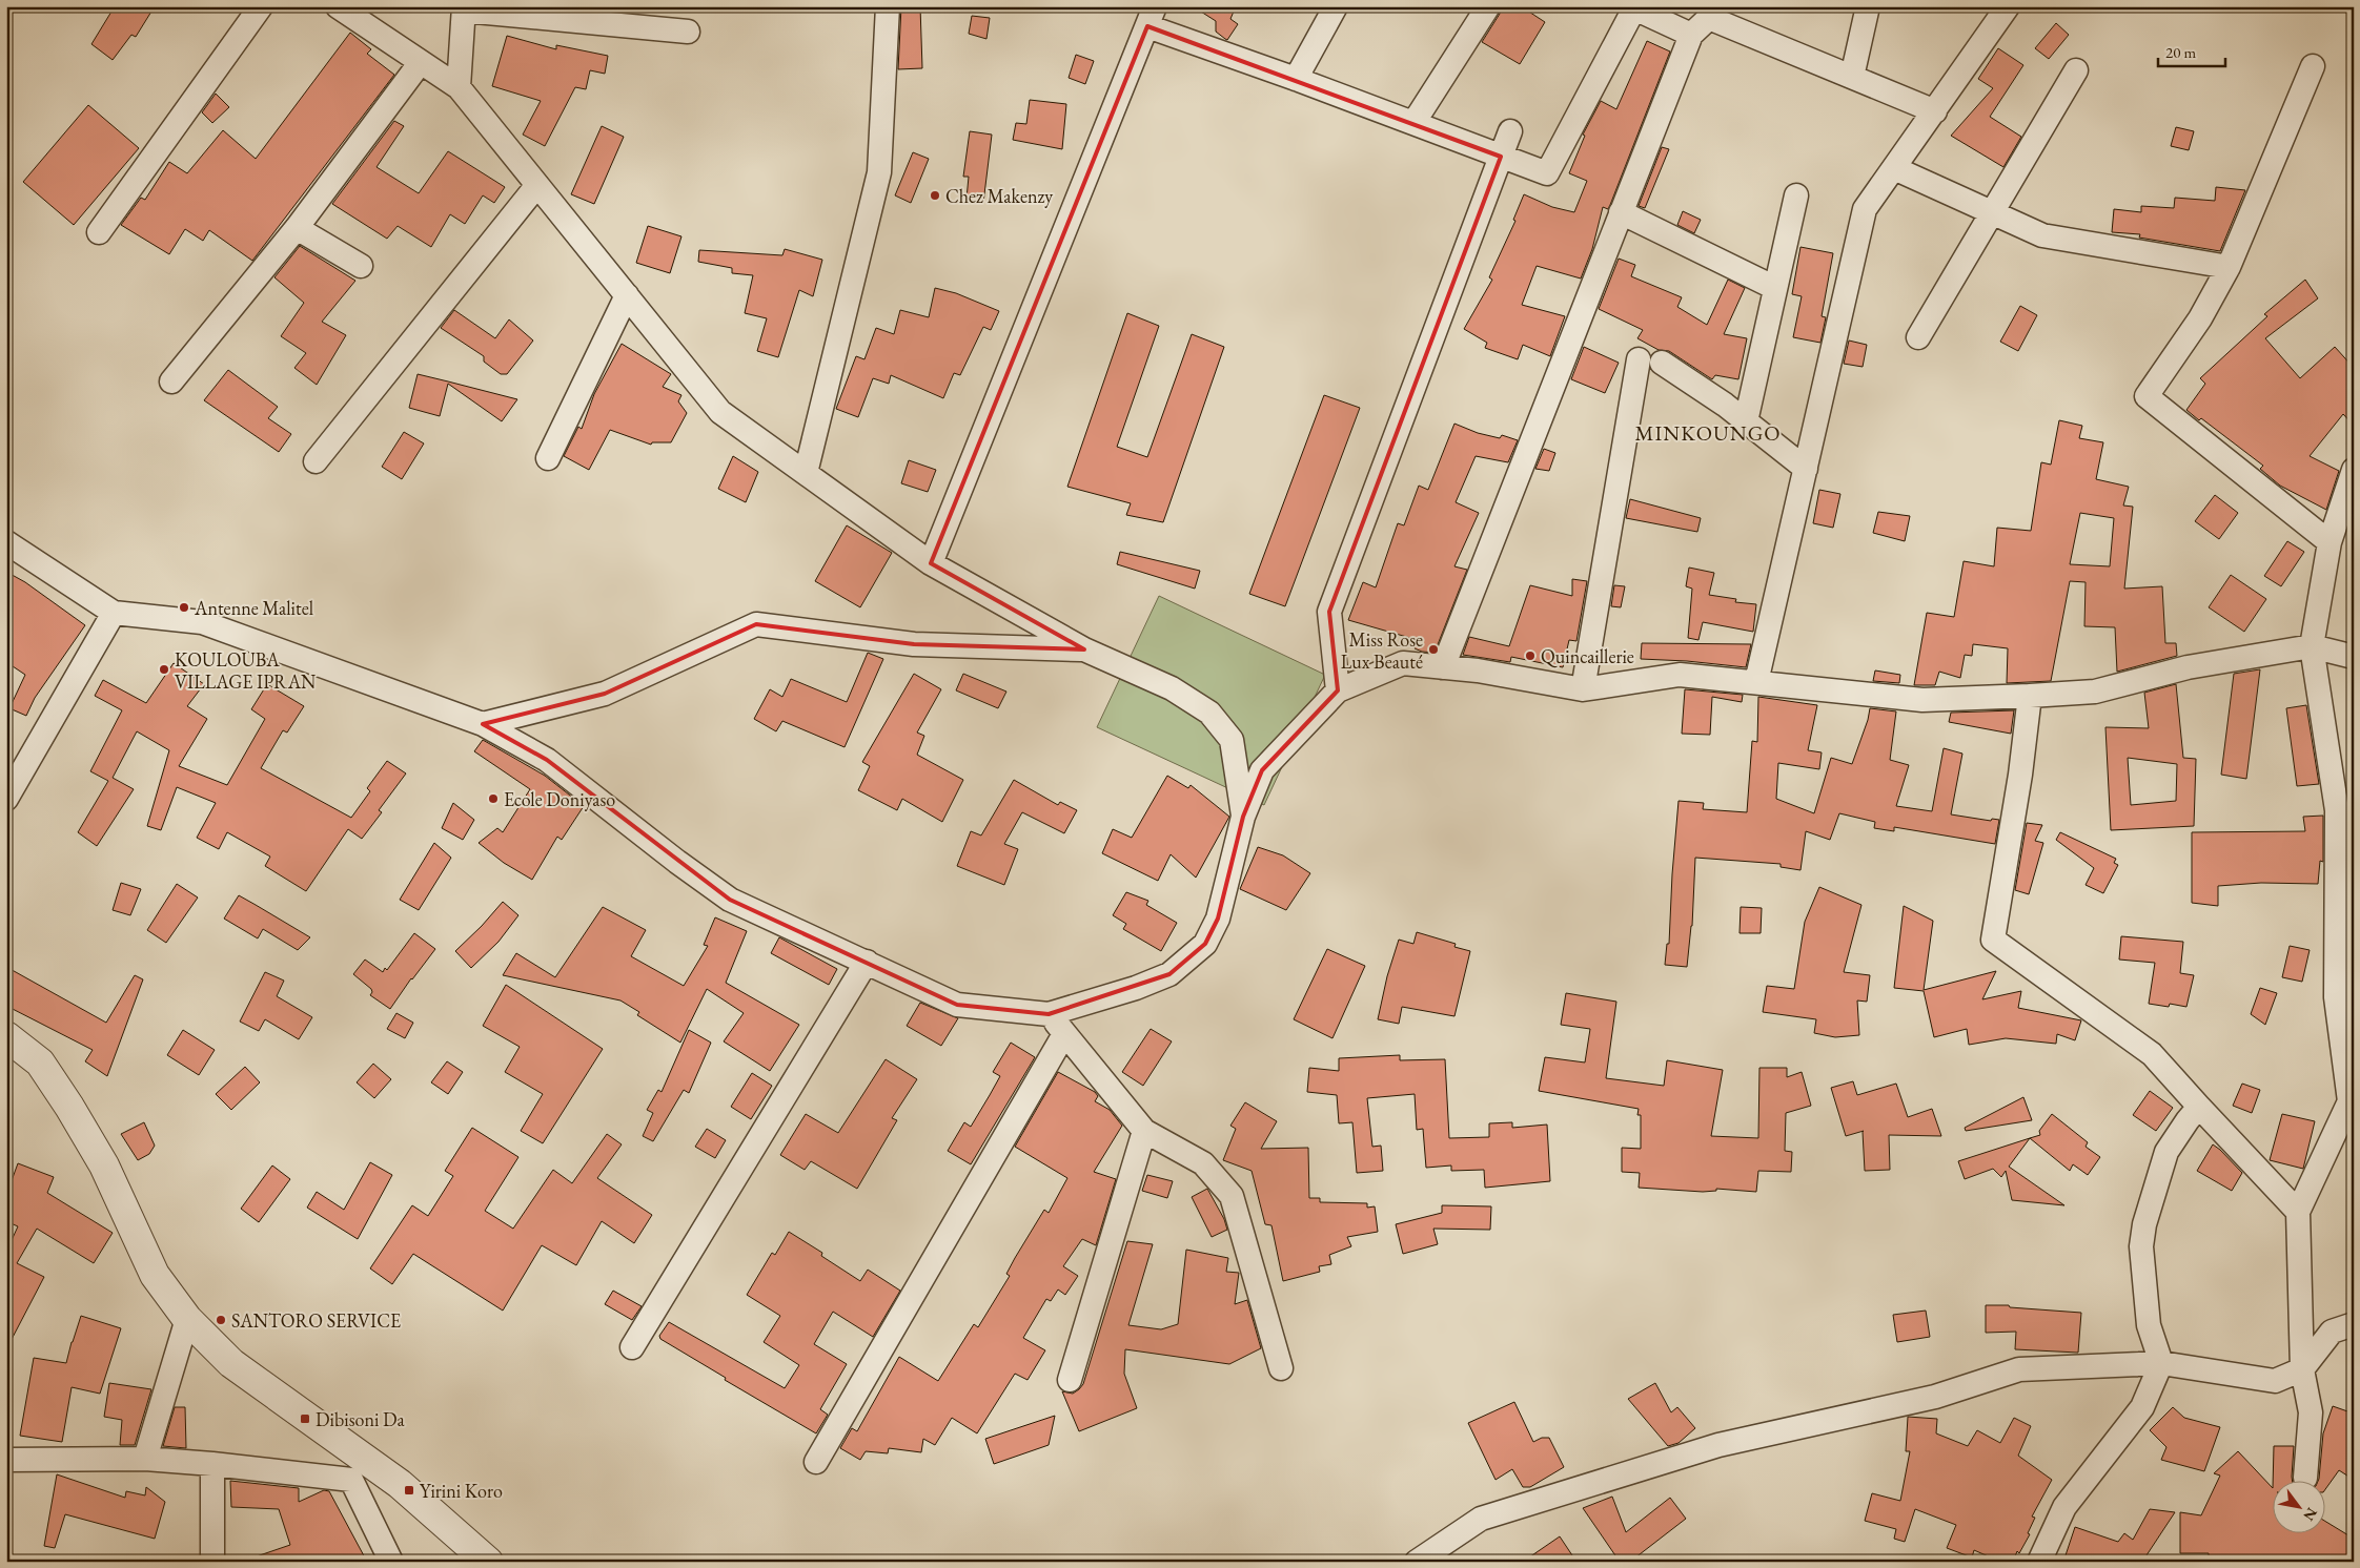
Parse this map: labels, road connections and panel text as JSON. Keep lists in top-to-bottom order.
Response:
{
  "districts": ["MINKOUNGO"],
  "places": {
    "other": [
      "Chez Makenzy",
      "Antenne Malitel",
      "Miss Rose Lux Beauté",
      "Quincaillerie",
      "KOULOUBA VILLAGE IPRAN",
      "Ecole Doniyaso",
      "SANTORO SERVICE"
    ],
    "transit": ["Dibisoni Da", "Yirini Koro"]
  },
  "scale_bar": "20 m",
  "north": "bottom right"
}
